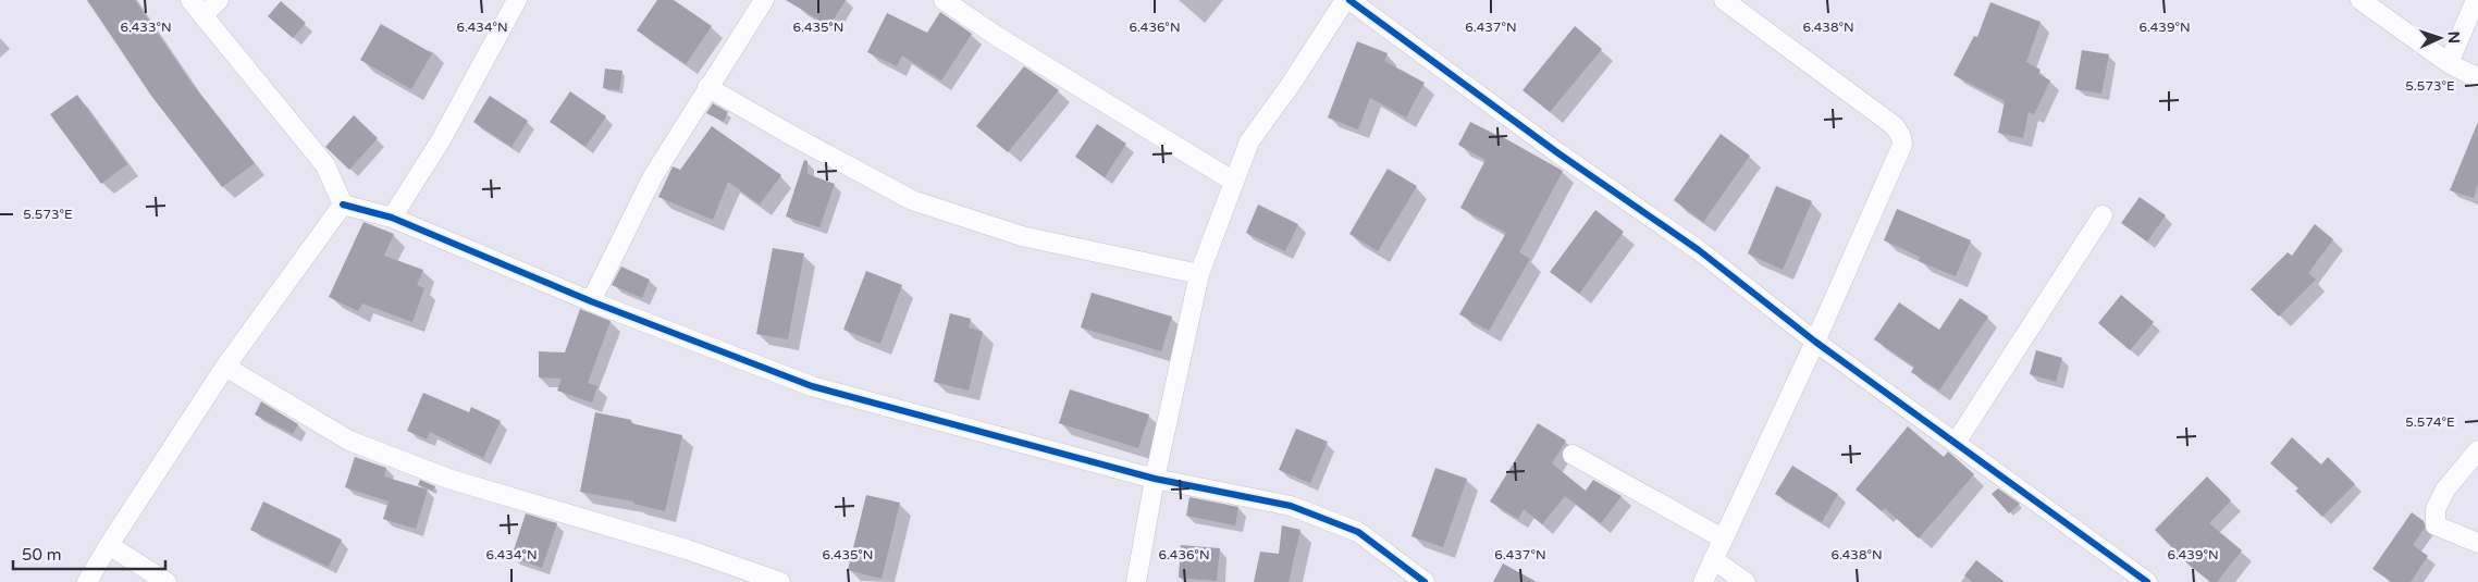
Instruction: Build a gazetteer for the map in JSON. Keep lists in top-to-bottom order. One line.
{"scale_bar":"50 m","north":"right","coordinates":["6.433°N","6.434°N","6.435°N","6.436°N","6.437°N","6.438°N","6.439°N","5.573°E","5.574°E"]}
